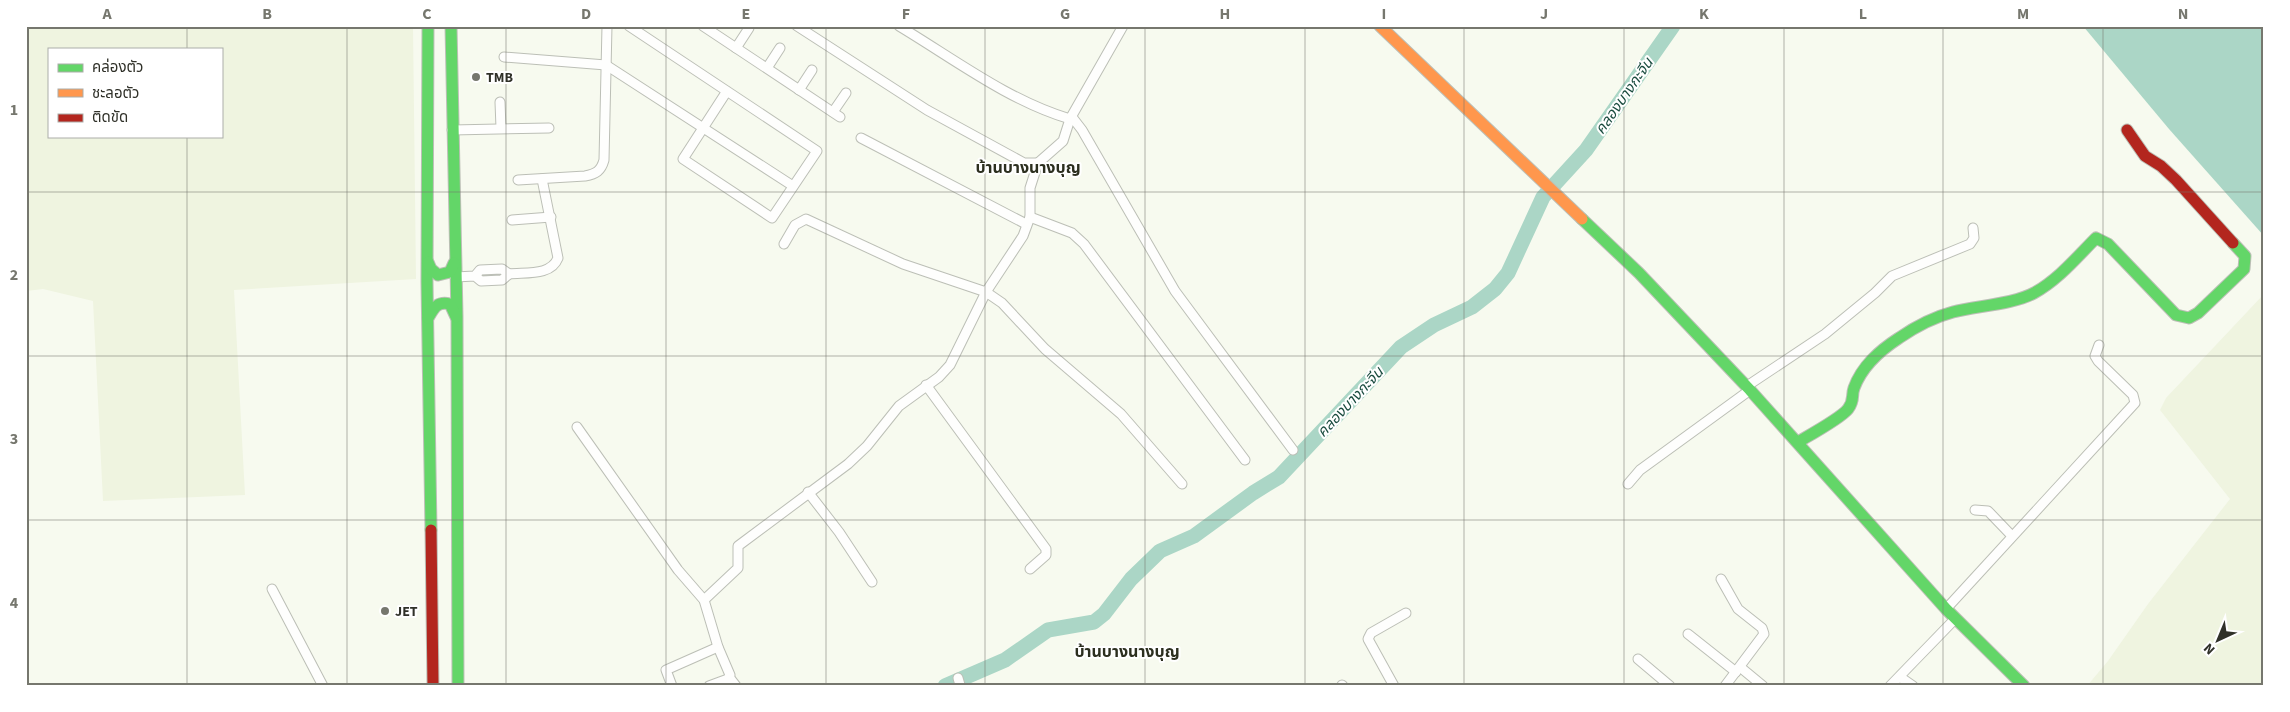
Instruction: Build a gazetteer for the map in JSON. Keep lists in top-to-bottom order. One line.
{"districts":["บ้านบางนางบุญ","บ้านบางนางบุญ"],"water":["คลองบางกะจีน"],"places":["TMB","JET"],"legend":["คล่องตัว","ชะลอตัว","ติดขัด"],"north":"bottom left","grid":{"columns":["A","B","C","D","E","F","G","H","I","J","K","L","M","N"],"rows":["1","2","3","4"]}}
